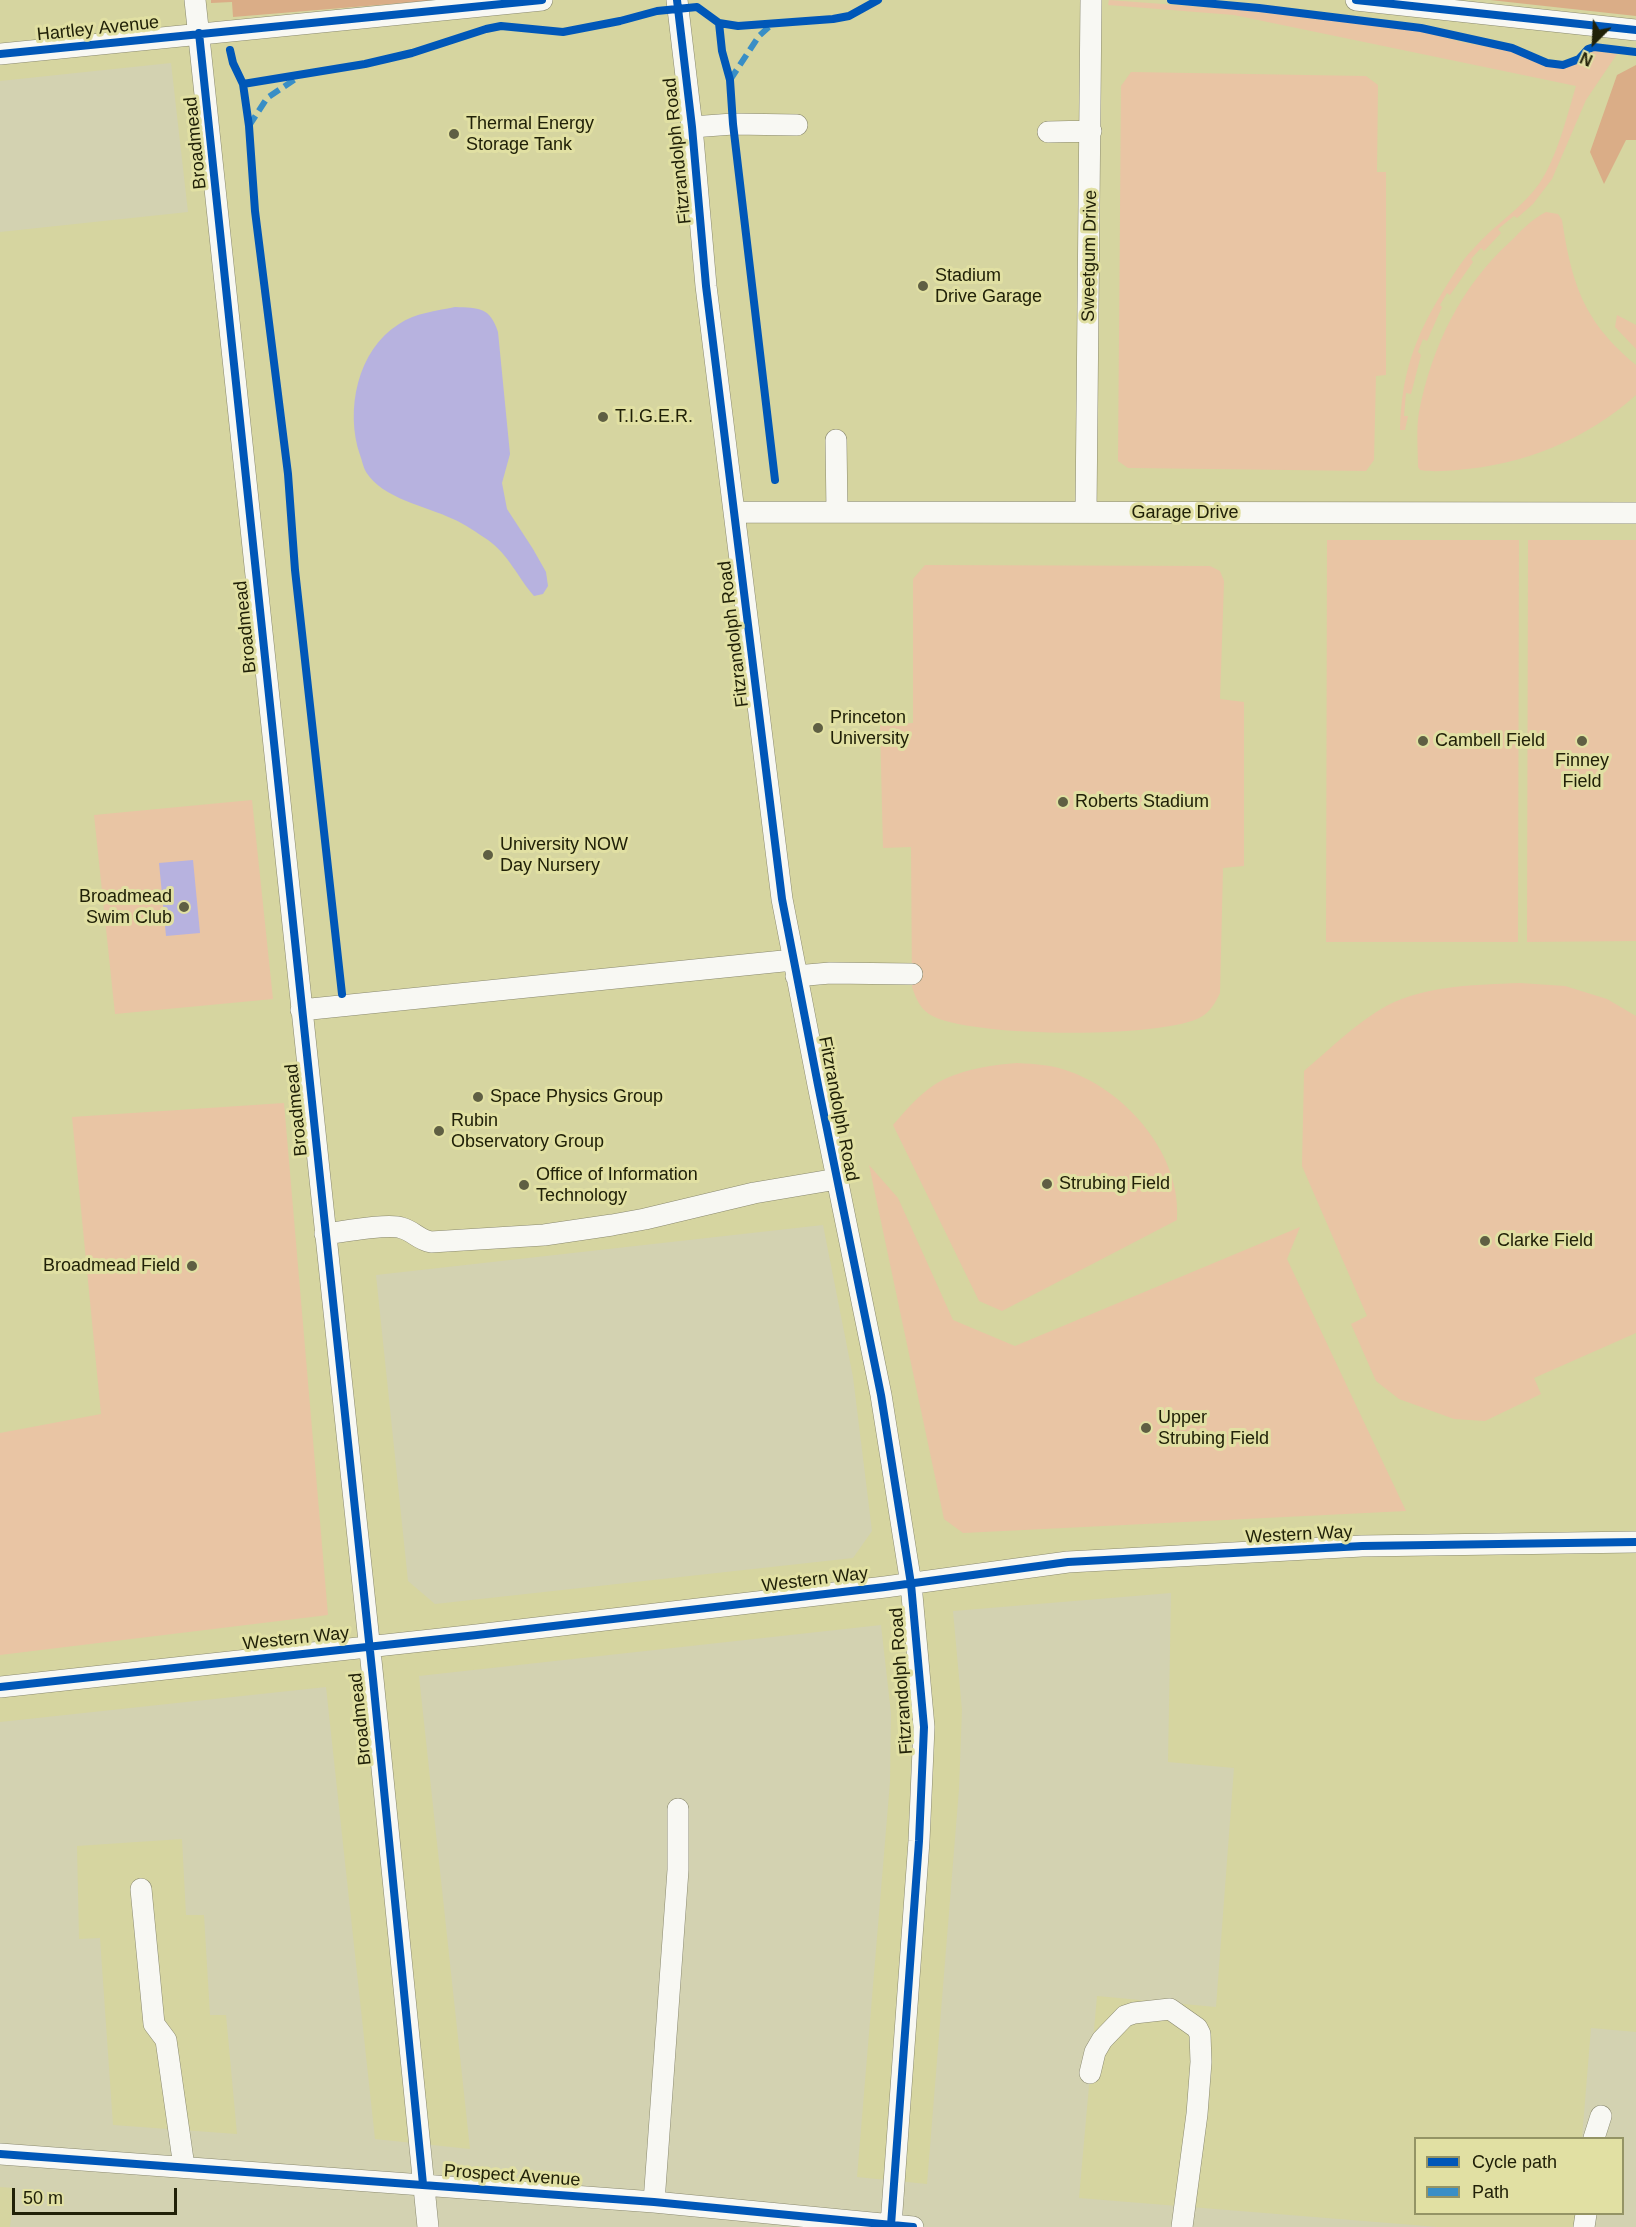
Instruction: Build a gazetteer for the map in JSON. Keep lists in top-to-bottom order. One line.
{"streets":{"street":["Hartley Avenue","Broadmead","Fitzrandolph Road","Sweetgum Drive","Garage Drive","Western Way","Prospect Avenue"]},"crossings":[["Hartley Avenue","Broadmead"],["Broadmead","Western Way"],["Broadmead","Prospect Avenue"],["Fitzrandolph Road","Garage Drive"],["Fitzrandolph Road","Western Way"],["Fitzrandolph Road","Prospect Avenue"],["Sweetgum Drive","Garage Drive"]],"places":["Thermal Energy Storage Tank","Stadium Drive Garage","T.I.G.E.R.","Princeton University","Cambell Field","Finney Field","Roberts Stadium","University NOW Day Nursery","Broadmead Swim Club","Space Physics Group","Rubin Observatory Group","Strubing Field","Office of Information Technology","Clarke Field","Broadmead Field","Upper Strubing Field"],"legend":["Cycle path","Path"],"scale_bar":"50 m","north":"bottom left"}
